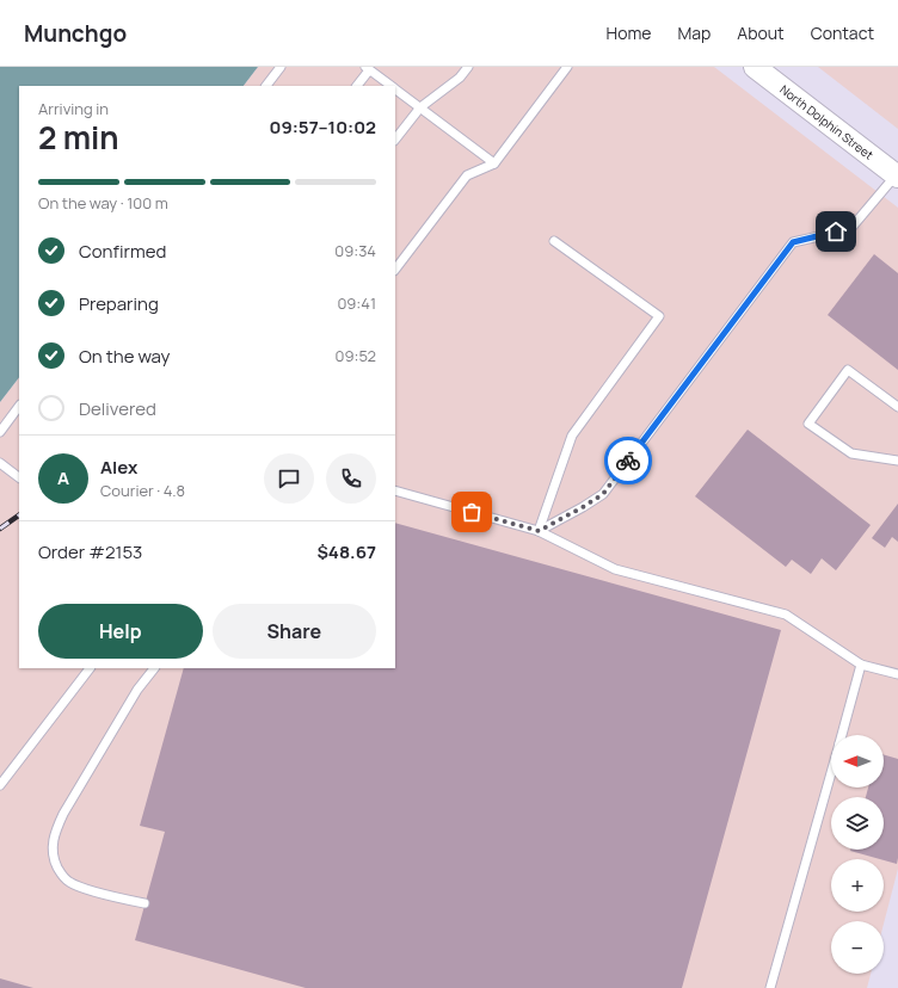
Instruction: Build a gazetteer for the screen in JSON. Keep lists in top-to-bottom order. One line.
{"streets":{"street":["North Dolphin Street"]},"north":"left","page":{"header":"Munchgo","nav":["Home","Map","About","Contact"],"heading":["2 min","Arriving in","09:57–10:02"],"panel":["Alex","Courier · 4.8","Order #2153","$48.67"],"bar":"On the way · 100 m","list":[["Confirmed","09:34"],["Preparing","09:41"],["On the way","09:52"],"Delivered"],"round":"A","buttons":["Help","Share"],"map_buttons":["+","−"]}}
